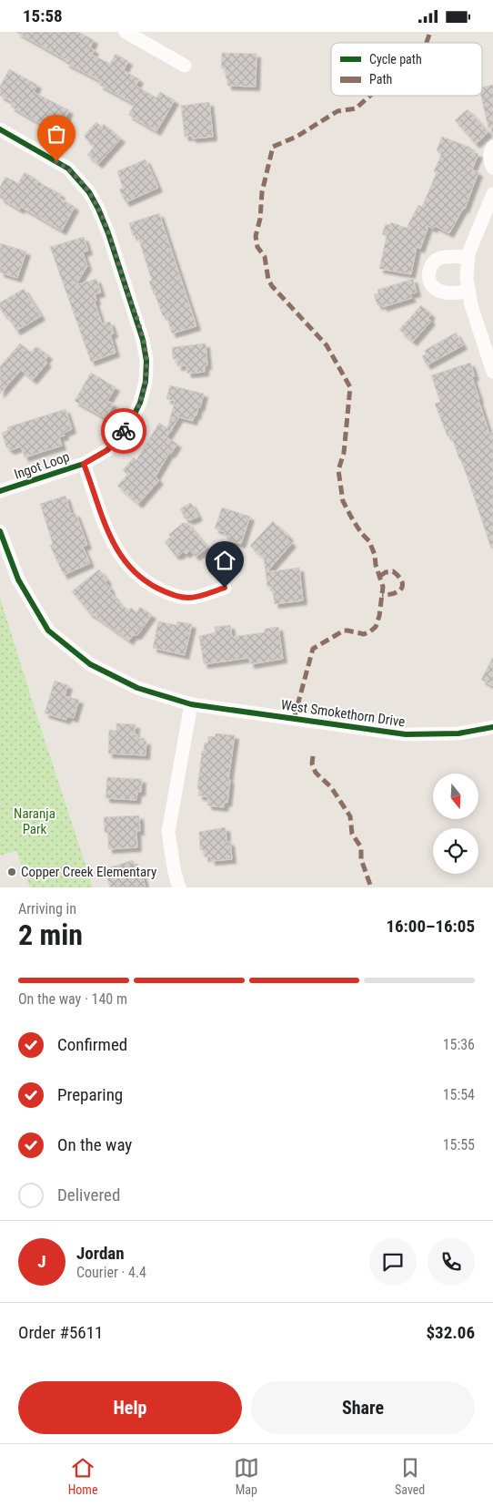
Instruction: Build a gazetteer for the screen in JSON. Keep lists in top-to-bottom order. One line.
{"streets":{"street":["Ingot Loop","West Smokethorn Drive"]},"parks":["Naranja Park"],"places":["Copper Creek Elementary"],"legend":["Cycle path","Path"],"north":"bottom","page":{"status":"15:58","heading":["2 min","Arriving in","16:00–16:05"],"panel":["Jordan","Courier · 4.4","Order #5611","$32.06"],"bar":"On the way · 140 m","list":[["Confirmed","15:36"],["Preparing","15:54"],["On the way","15:55"],"Delivered"],"round":"J","buttons":["Help","Share"],"tabs":["Home","Map","Saved"]}}
